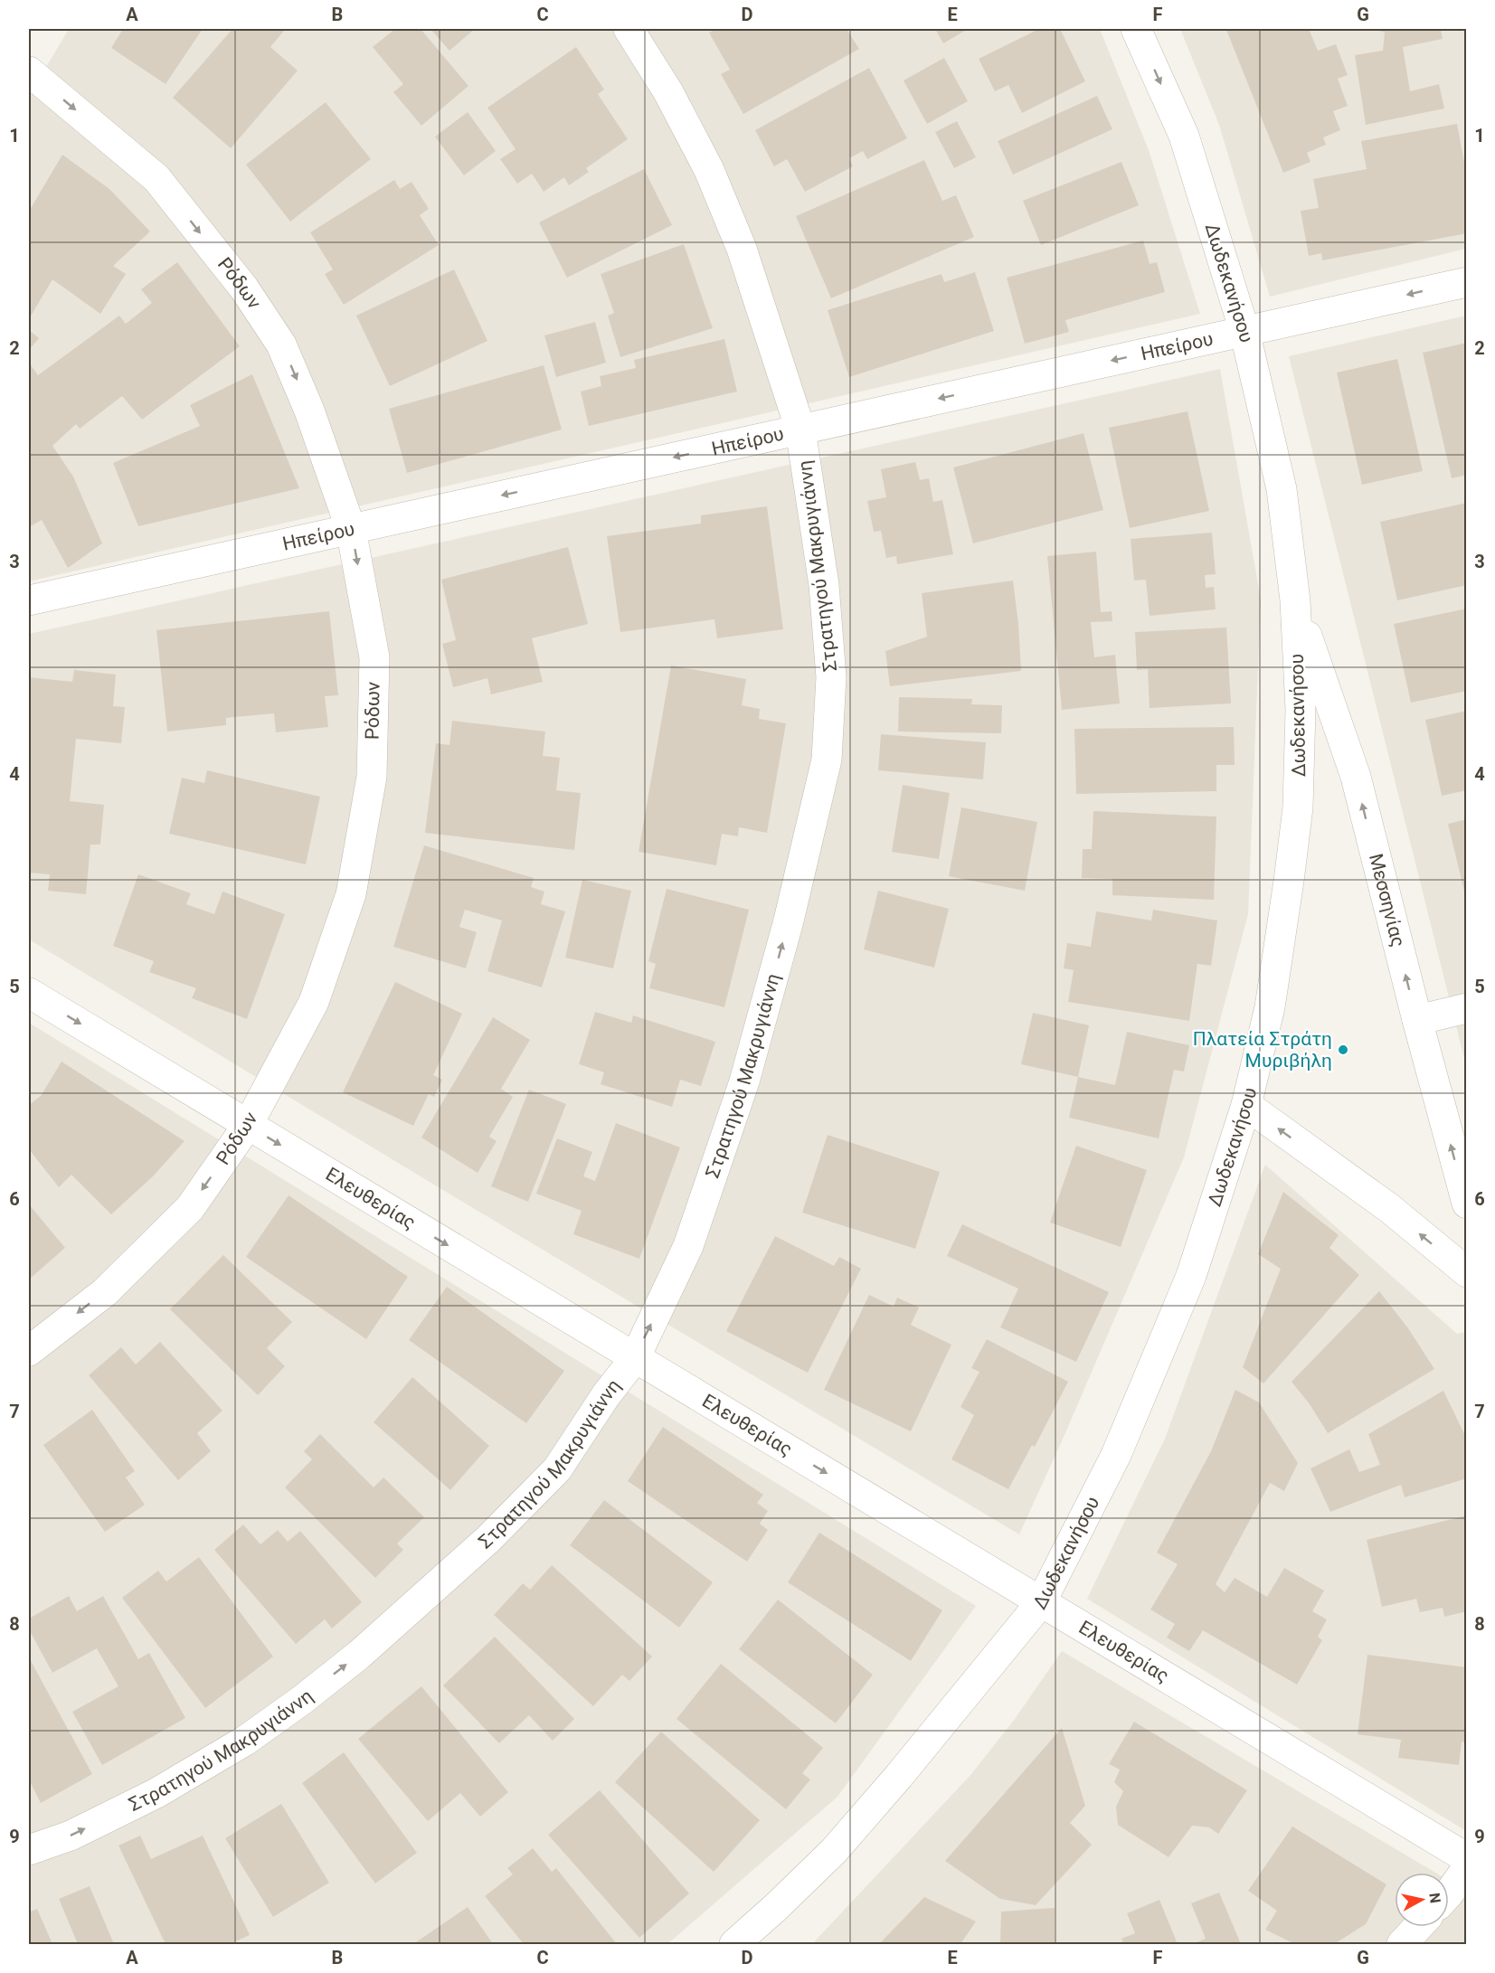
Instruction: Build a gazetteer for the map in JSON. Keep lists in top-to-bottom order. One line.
{"streets":{"street":["Δωδεκανήσου","Ρόδων","Ηπείρου","Στρατηγού Μακρυγιάννη","Μεσσηνίας","Ελευθερίας"]},"crossings":[["Δωδεκανήσου","Ηπείρου"],["Δωδεκανήσου","Μεσσηνίας"],["Δωδεκανήσου","Ελευθερίας"],["Ρόδων","Ηπείρου"],["Ρόδων","Ελευθερίας"],["Ηπείρου","Στρατηγού Μακρυγιάννη"],["Στρατηγού Μακρυγιάννη","Ελευθερίας"]],"one_way":["Ρόδων","Ηπείρου","Στρατηγού Μακρυγιάννη","Μεσσηνίας","Ελευθερίας"],"places":["Πλατεία Στράτη Μυριβήλη"],"north":"right","grid":{"columns":["A","B","C","D","E","F","G"],"rows":["1","2","3","4","5","6","7","8","9"]}}
